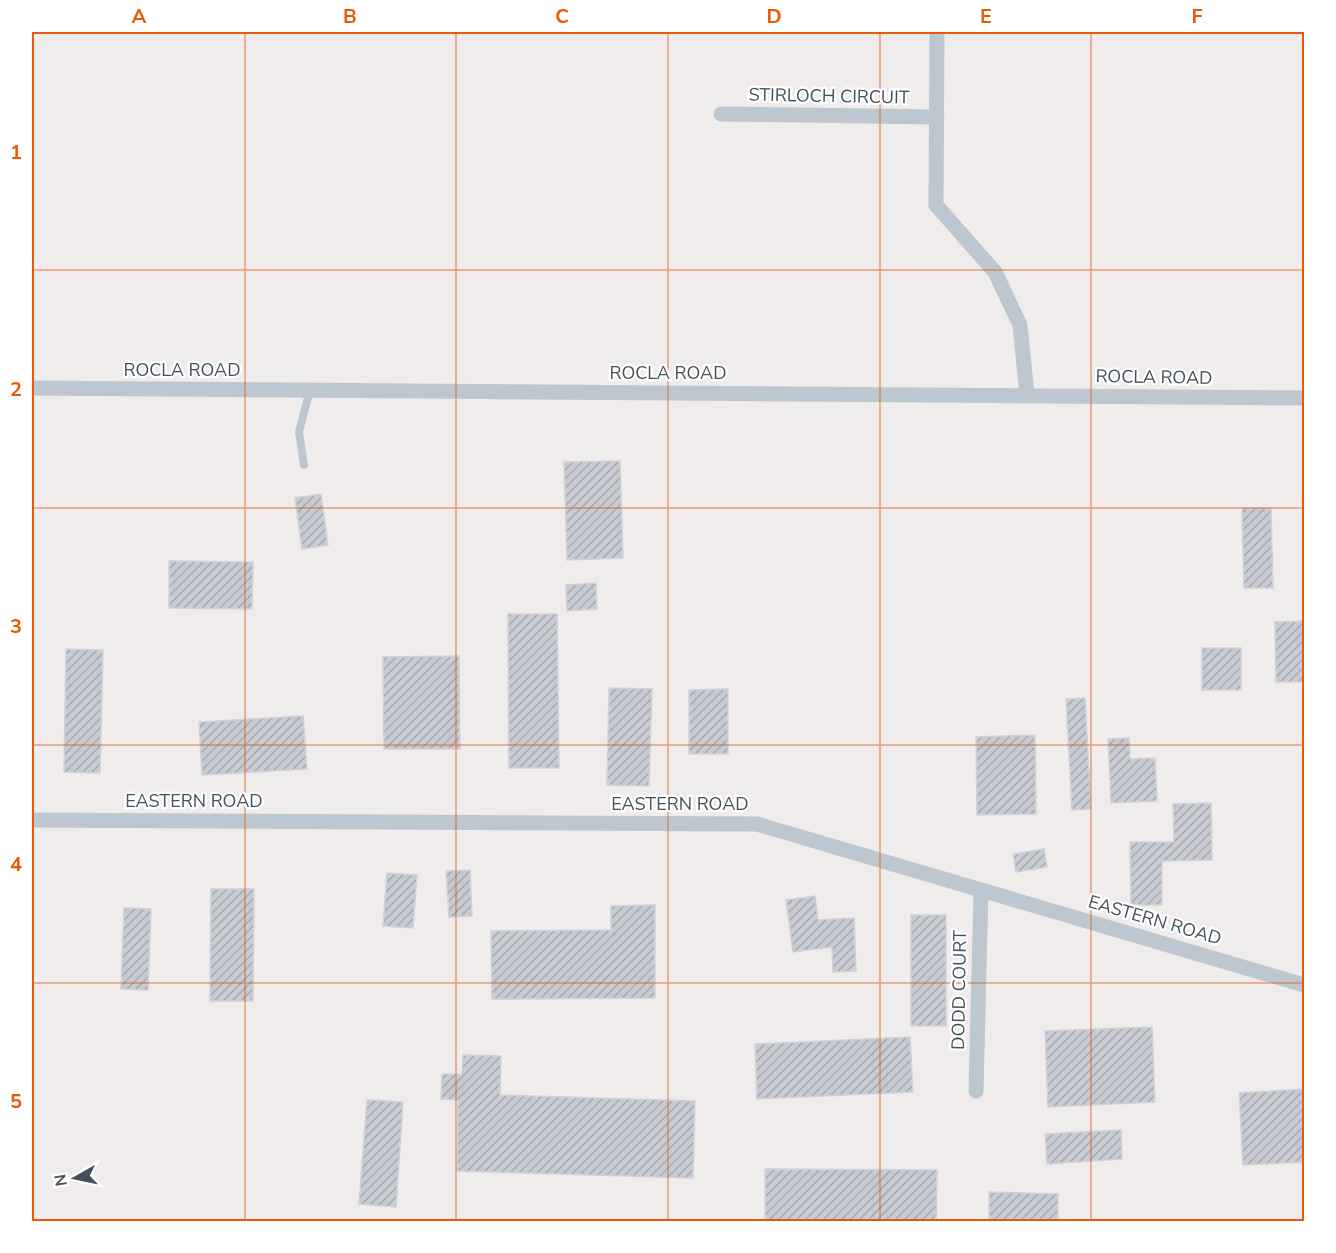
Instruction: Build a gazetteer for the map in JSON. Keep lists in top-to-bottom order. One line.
{"streets":{"street":["STIRLOCH CIRCUIT","ROCLA ROAD","EASTERN ROAD","DODD COURT"]},"crossings":[["EASTERN ROAD","DODD COURT"]],"north":"left","grid":{"columns":["A","B","C","D","E","F"],"rows":["1","2","3","4","5"]}}
